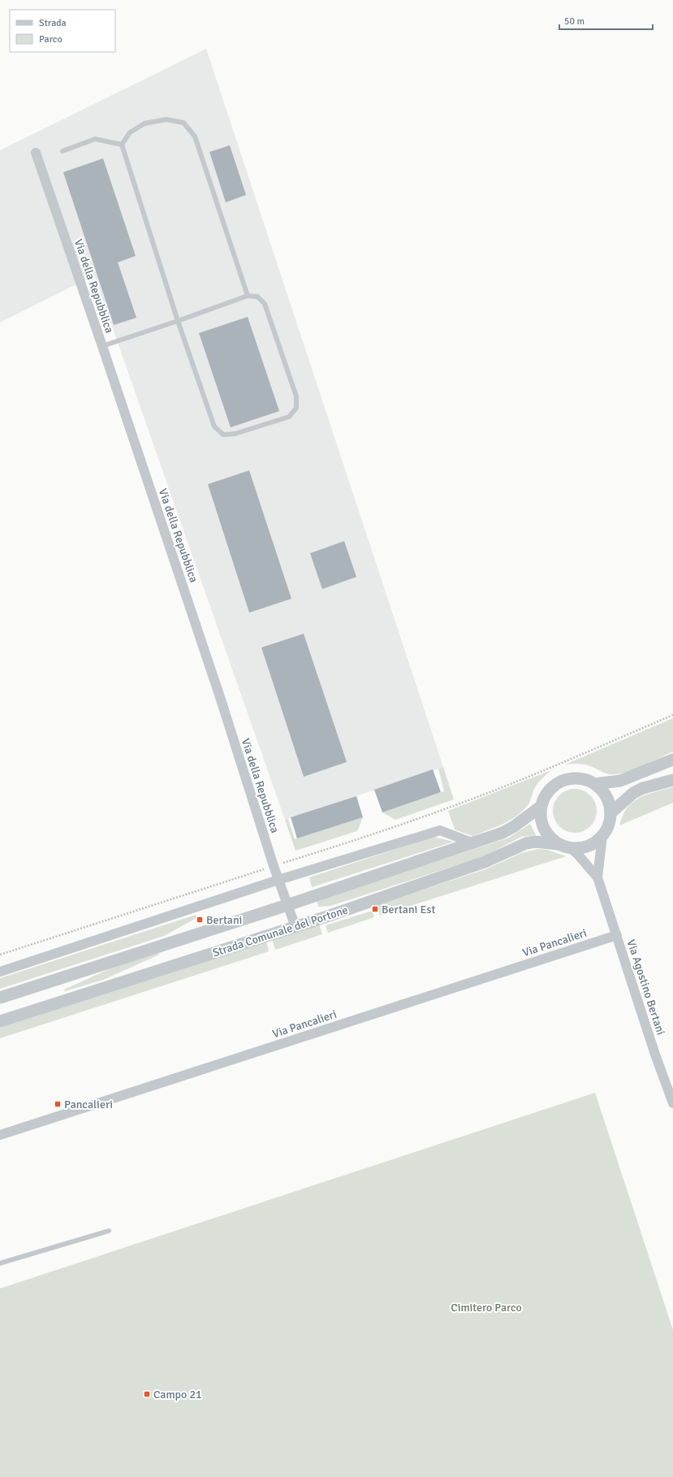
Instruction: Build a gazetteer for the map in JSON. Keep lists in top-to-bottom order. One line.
{"streets":{"street":["Via della Repubblica","Strada Comunale del Portone","Via Pancalieri","Via Agostino Bertani"]},"crossings":[["Via della Repubblica","Strada Comunale del Portone"],["Strada Comunale del Portone","Via Agostino Bertani"],["Via Pancalieri","Via Agostino Bertani"]],"parks":["Cimitero Parco"],"places":{"transit":["Bertani Est","Bertani","Pancalieri","Campo 21"]},"legend":["Strada","Parco"],"scale_bar":"50 m"}
